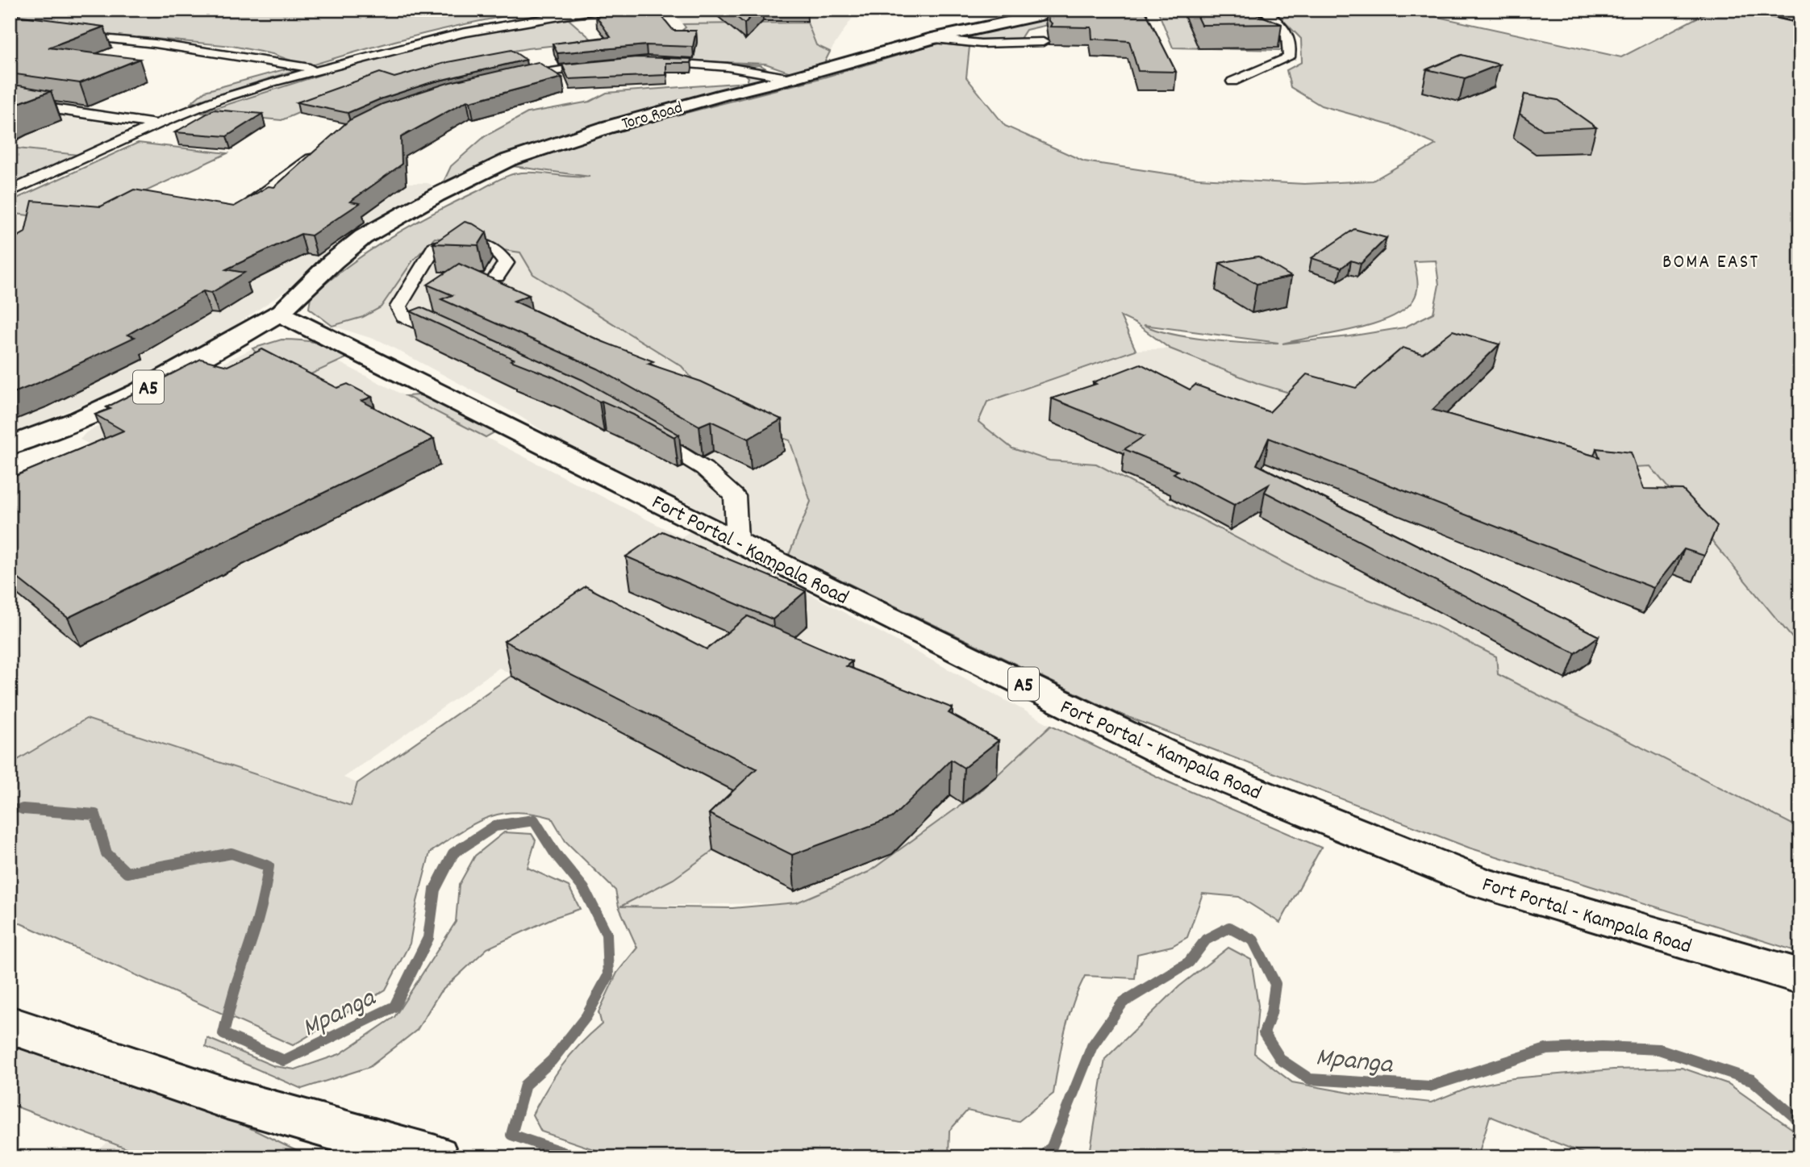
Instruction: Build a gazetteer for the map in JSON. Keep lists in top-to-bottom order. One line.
{"streets":{"main road":["Toro Road","A5","Fort Portal - Kampala Road"]},"crossings":[["Toro Road","A5"],["Toro Road","Fort Portal - Kampala Road"],["A5","Fort Portal - Kampala Road"]],"districts":["BOMA EAST"],"water":["Mpanga"]}
